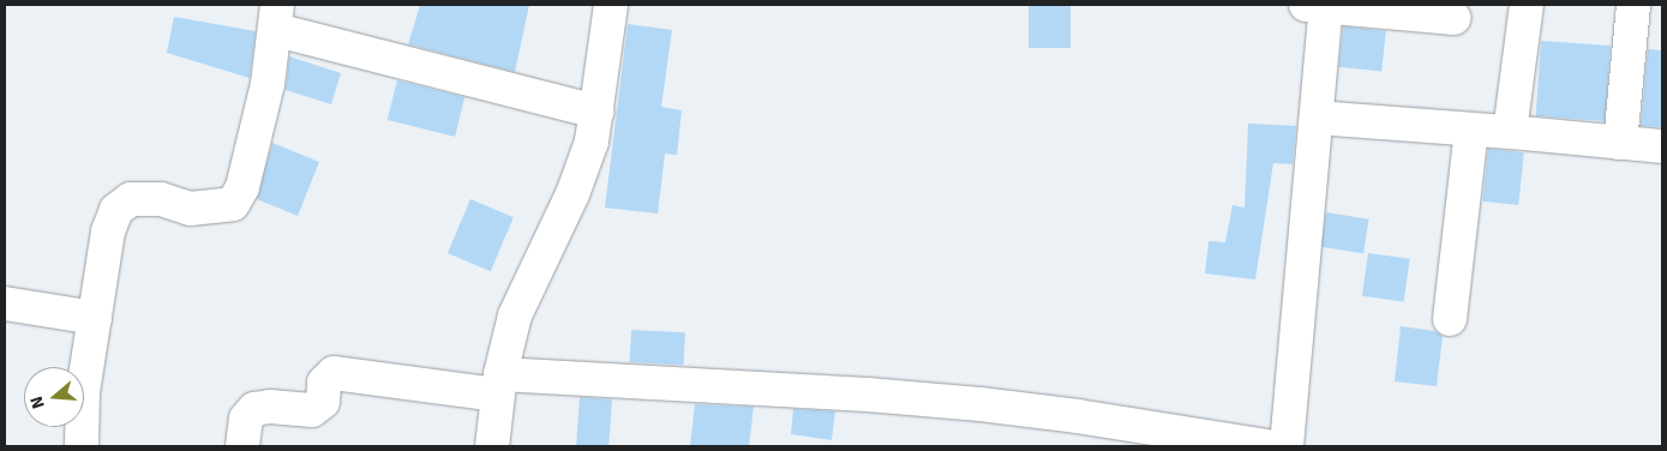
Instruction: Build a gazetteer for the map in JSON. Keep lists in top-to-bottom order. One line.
{"north":"left"}
